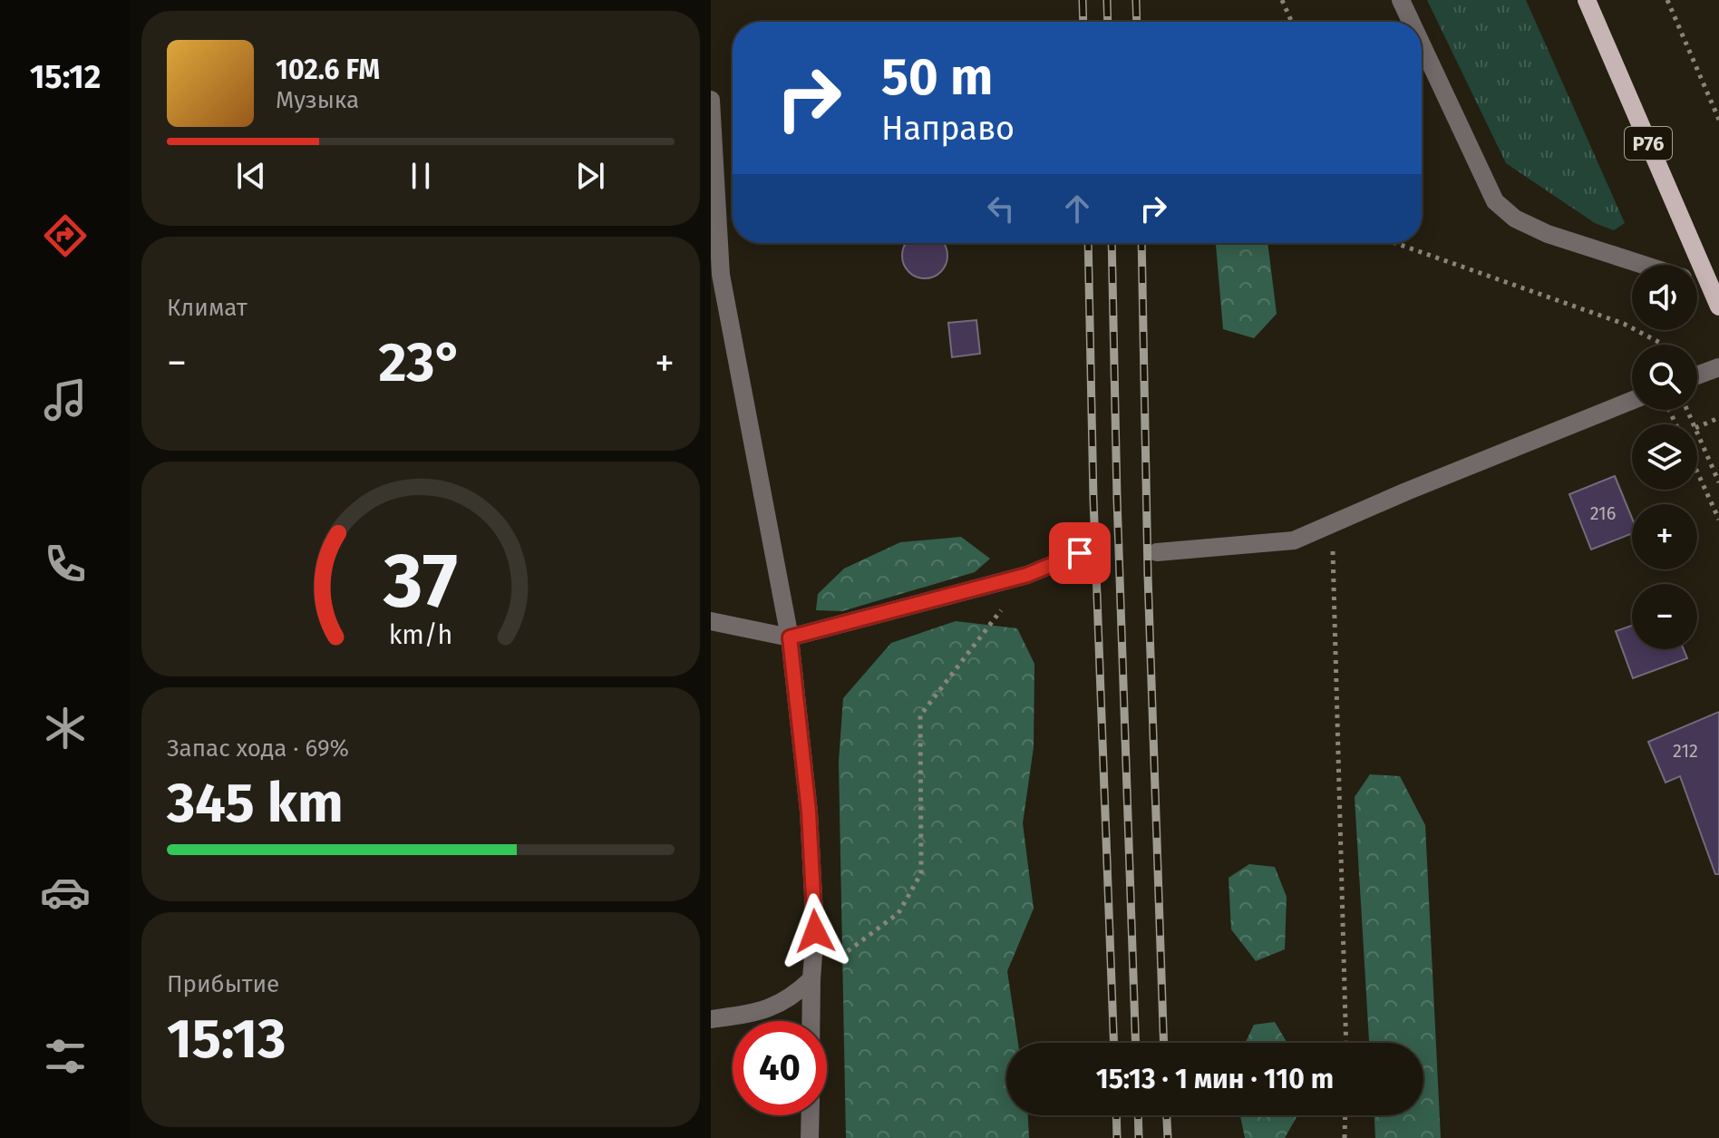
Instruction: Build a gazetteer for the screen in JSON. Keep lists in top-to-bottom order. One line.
{"streets":{"main road":["Р76"]},"house_numbers":["216","212"],"page":{"tabs":"15:12","turn":["50 m","Направо"],"song":["102.6 FM","Музыка"],"tile":["Климат",["Запас хода · 69%","345 km"],["Прибытие","15:13"]],"map_buttons":["+","−"],"heat":["−","23°","+"],"limit":"40","trip":"15:13 · 1 мин · 110 m","gauge":["37","km/h"]}}
